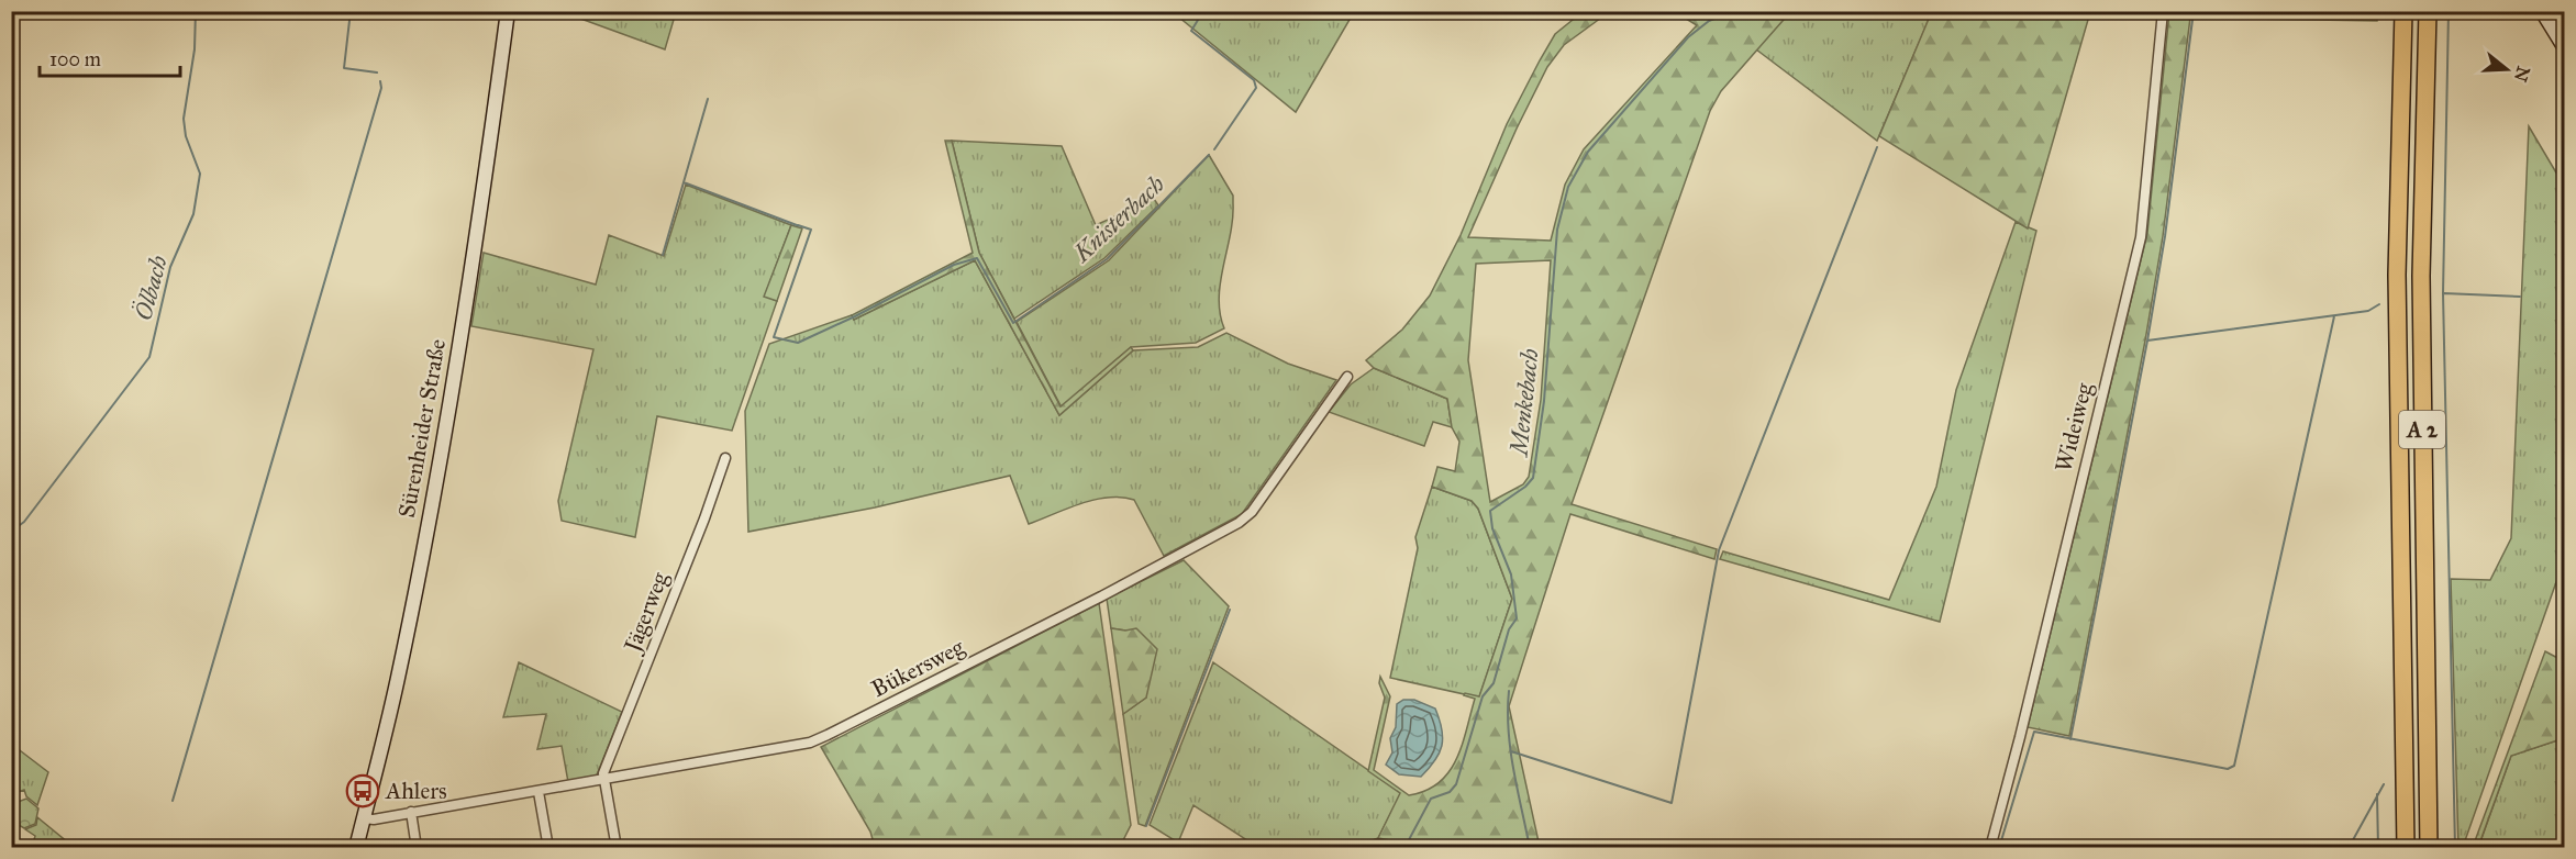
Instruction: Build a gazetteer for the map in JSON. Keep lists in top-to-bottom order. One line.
{"streets":{"highway":["A 2"],"main road":["Sürenheider Straße"],"street":["Wideiweg","Jägerweg","Bükersweg"]},"crossings":[["Sürenheider Straße","Bükersweg"],["Jägerweg","Bükersweg"]],"water":["Knisterbach","Ölbach","Menkebach"],"places":{"bus stop":["Ahlers"]},"scale_bar":"100 m","north":"right"}
